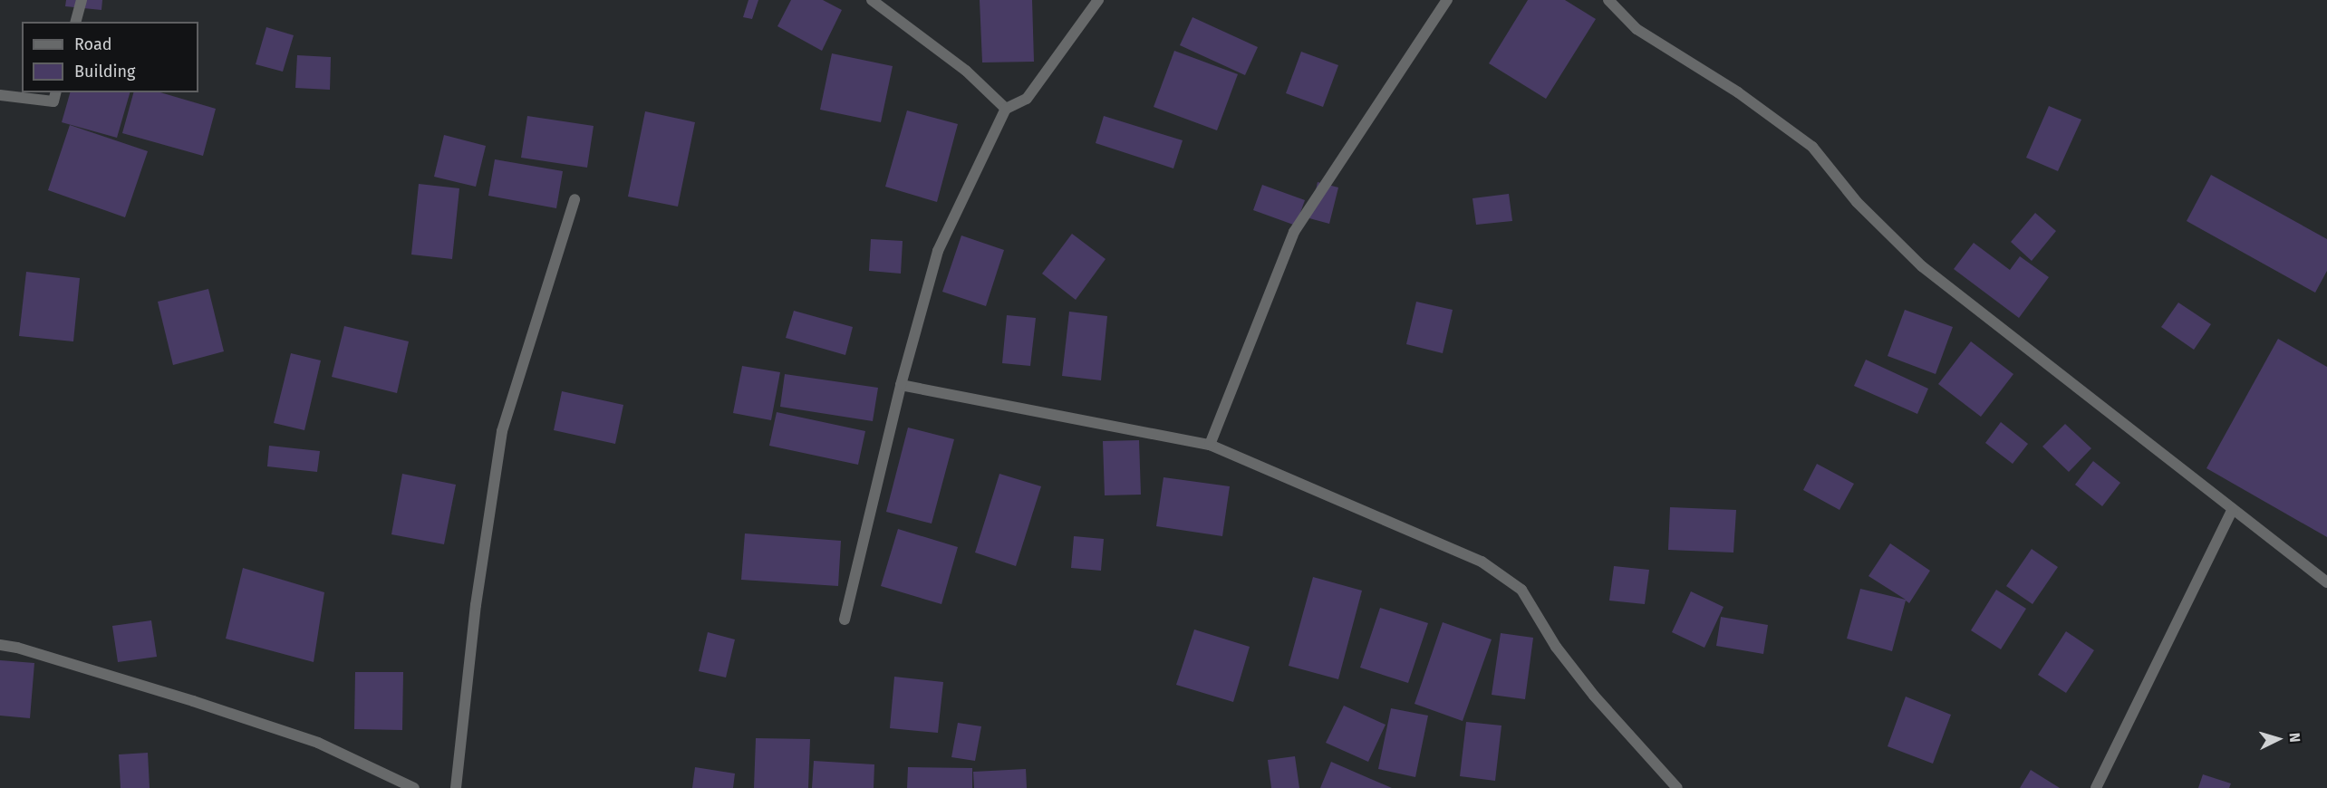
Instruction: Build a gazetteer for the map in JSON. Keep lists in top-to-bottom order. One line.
{"legend":["Road","Building"],"north":"right"}
